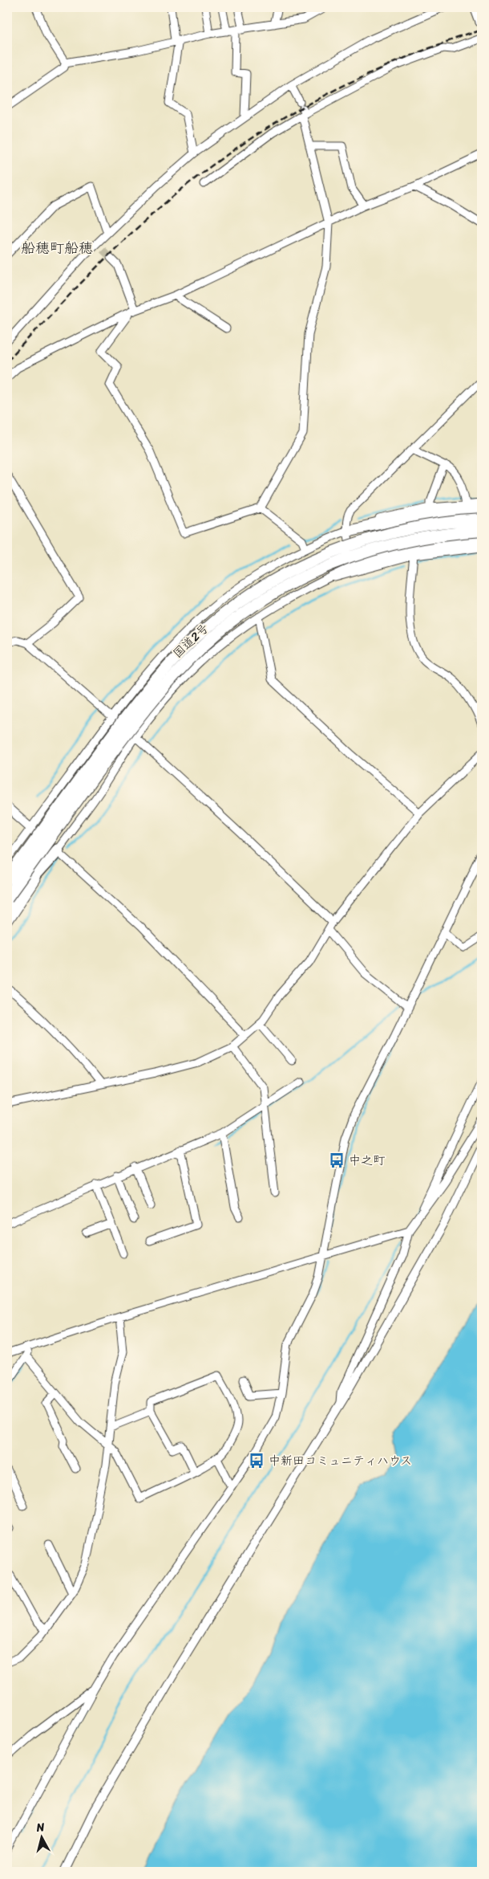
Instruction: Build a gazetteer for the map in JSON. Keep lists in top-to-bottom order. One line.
{"streets":{"highway":["国道2号"]},"districts":["船穂町船穂"],"places":{"bus stop":["中之町","中新田コミュニティハウス"]},"north":"top"}
